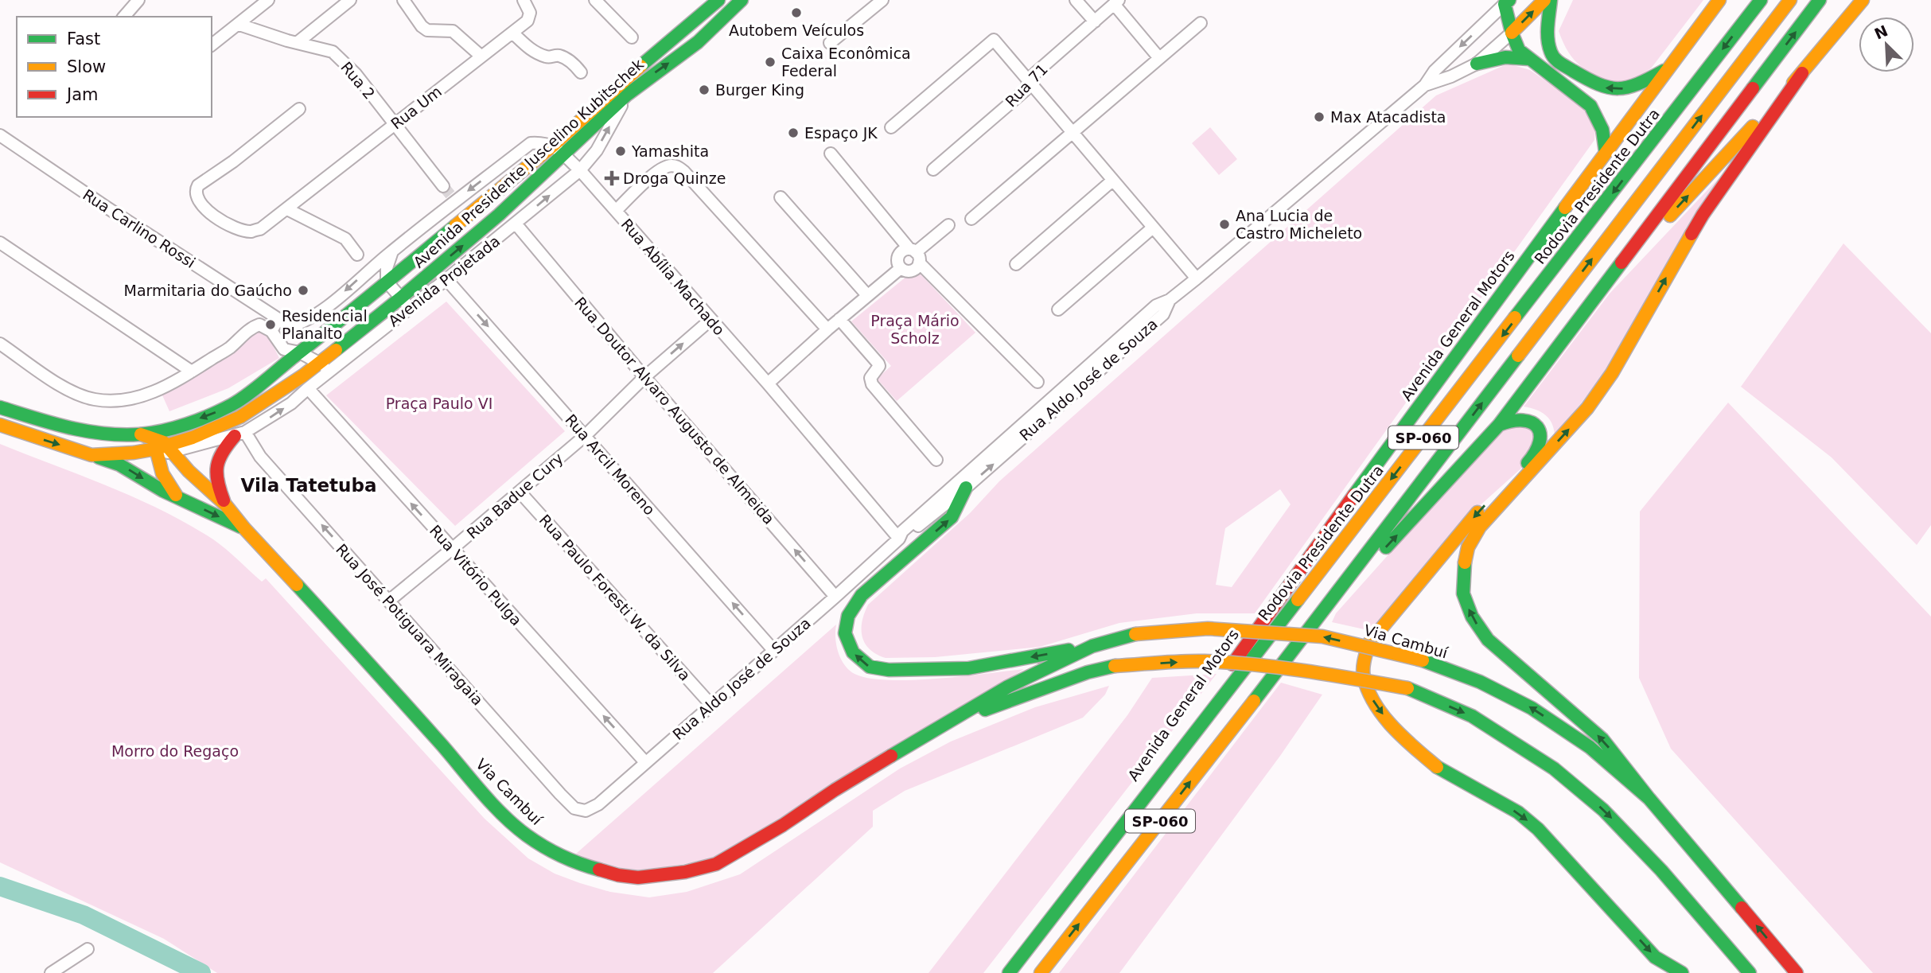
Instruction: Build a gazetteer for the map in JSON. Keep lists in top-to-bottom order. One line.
{"streets":{"main road":["Avenida Presidente Juscelino Kubitschek","Rodovia Presidente Dutra","Avenida General Motors","SP-060","Via Cambuí"],"street":["Rua 2","Rua 71","Rua Um","Rua Carlino Rossi","Rua Abília Machado","Avenida Projetada","Rua Aldo José de Souza","Rua Doutor Alvaro Augusto de Almeida","Rua Arcil Moreno","Rua Badue Cury","Rua Vitório Pulga","Rua Paulo Foresti W. da Silva","Rua José Potiguara Miragaia"]},"crossings":[["Rua 2","Rua Um"],["Avenida Presidente Juscelino Kubitschek","Rua Abília Machado"],["Avenida Presidente Juscelino Kubitschek","Avenida Projetada"],["Avenida Presidente Juscelino Kubitschek","Via Cambuí"],["Rodovia Presidente Dutra","Avenida General Motors"],["Rua Abília Machado","Avenida Projetada"],["Rua Abília Machado","Rua Aldo José de Souza"],["Rua Abília Machado","Rua Badue Cury"],["Avenida Projetada","Rua Doutor Alvaro Augusto de Almeida"],["Avenida Projetada","Rua Arcil Moreno"],["Avenida Projetada","Rua Vitório Pulga"],["Avenida Projetada","Rua José Potiguara Miragaia"],["Avenida Projetada","Via Cambuí"],["Rua Aldo José de Souza","Rua Doutor Alvaro Augusto de Almeida"],["Rua Aldo José de Souza","Rua Arcil Moreno"],["Rua Aldo José de Souza","Rua Vitório Pulga"],["Rua Aldo José de Souza","Rua Paulo Foresti W. da Silva"],["Rua Aldo José de Souza","Rua José Potiguara Miragaia"],["Rua Doutor Alvaro Augusto de Almeida","Rua Badue Cury"],["Rua Arcil Moreno","Rua Badue Cury"],["Rua Badue Cury","Rua Vitório Pulga"],["Rua Badue Cury","Rua Paulo Foresti W. da Silva"],["Rua Badue Cury","Rua José Potiguara Miragaia"]],"one_way":["Rua Doutor Alvaro Augusto de Almeida","Rua Vitório Pulga","Rua José Potiguara Miragaia"],"districts":["Vila Tatetuba"],"parks":["Praça Mário Scholz","Praça Paulo VI","Morro do Regaço"],"places":{"other":["Autobem Veículos","Caixa Econômica Federal","Burger King","Max Atacadista","Espaço JK","Yamashita","Ana Lucia de Castro Micheleto","Marmitaria do Gaúcho","Residencial Planalto"],"health":["Droga Quinze"]},"legend":["Fast","Slow","Jam"],"north":"top left"}
